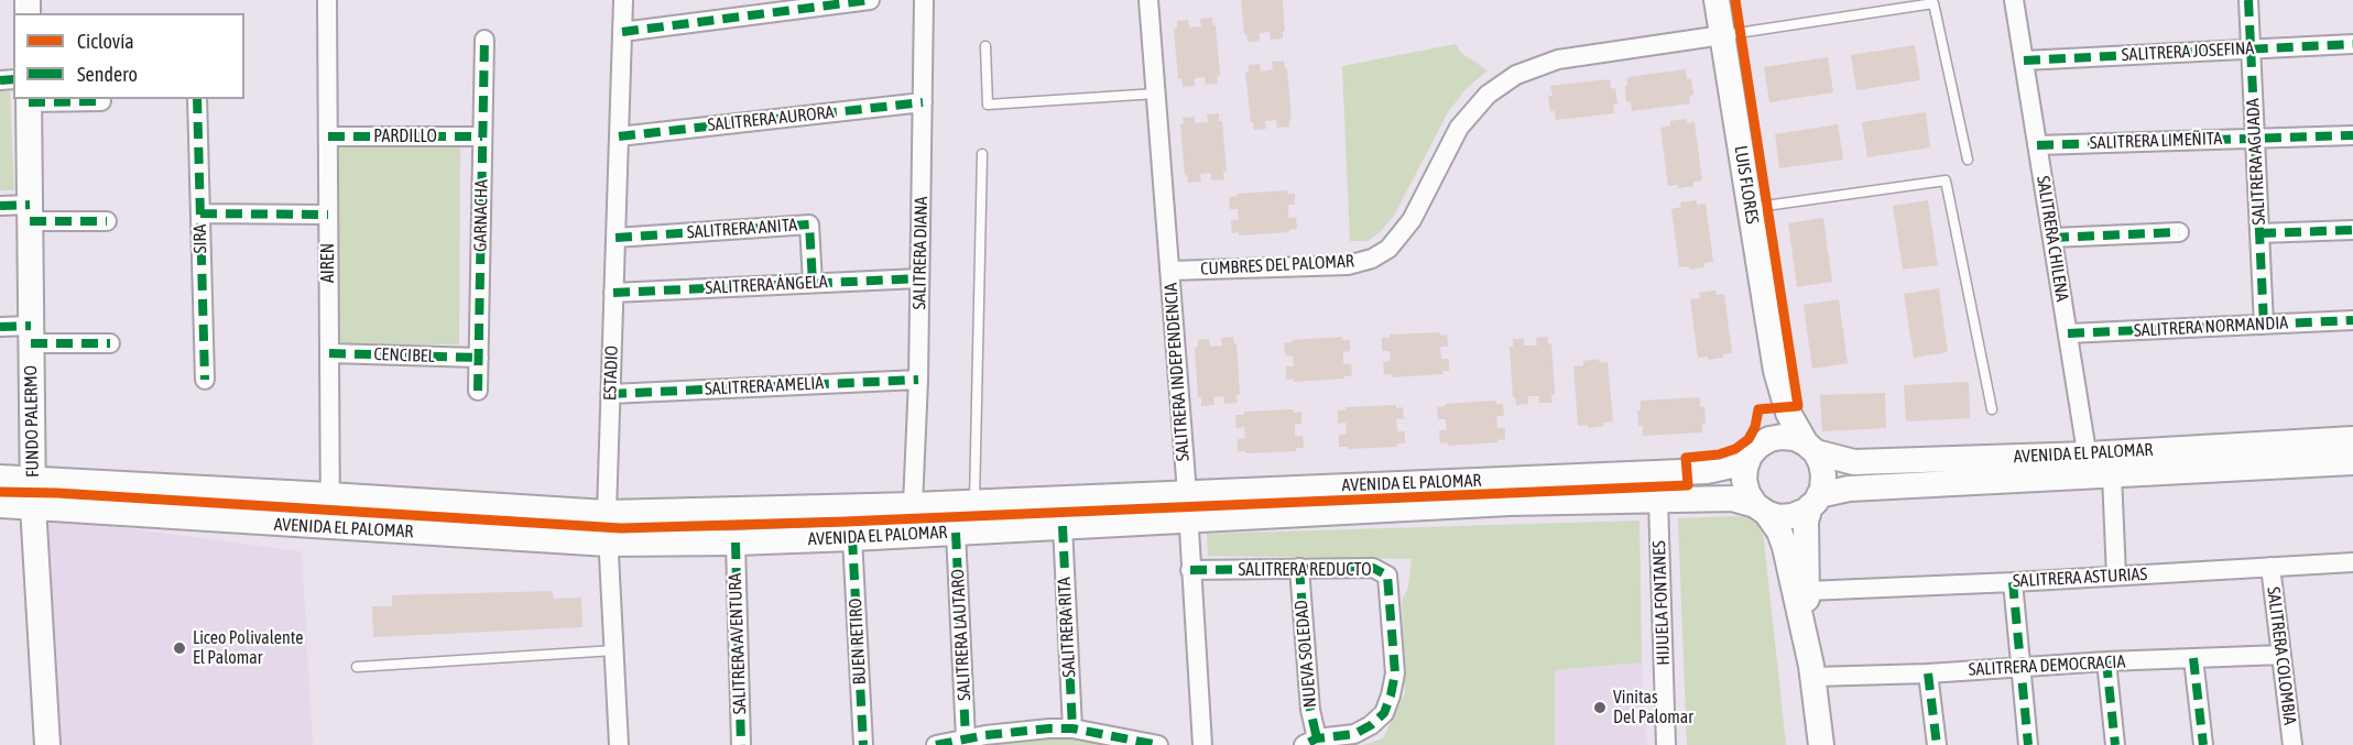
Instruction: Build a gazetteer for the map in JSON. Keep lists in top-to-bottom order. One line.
{"streets":{"street":["SALITRERA JOSEFINA","SALITRERA AURORA","PARDILLO","SALITRERA LIMEÑITA","SALITRERA AGUADA","LUIS FLORES","GARNACHA","SALITRERA ANITA","SIRA","SALITRERA CHILENA","SALITRERA DIANA","AIREN","CUMBRES DEL PALOMAR","SALITRERA ÁNGELA","SALITRERA NORMANDIA","CENCIBEL","SALITRERA INDEPENDENCIA","ESTADIO","SALITRERA AMELIA","FUNDO PALERMO","AVENIDA EL PALOMAR","SALITRERA REDUCTO","SALITRERA ASTURIAS","HIJUELA FONTANES","SALITRERA RITA","SALITRERA LAUTARO","BUEN RETIRO","SALITRERA AVENTURA","NUEVA SOLEDAD","SALITRERA COLOMBIA","SALITRERA DEMOCRACIA"]},"crossings":[["SALITRERA JOSEFINA","SALITRERA AGUADA"],["SALITRERA JOSEFINA","SALITRERA CHILENA"],["SALITRERA AURORA","SALITRERA DIANA"],["SALITRERA AURORA","ESTADIO"],["PARDILLO","GARNACHA"],["PARDILLO","AIREN"],["SALITRERA LIMEÑITA","SALITRERA AGUADA"],["SALITRERA LIMEÑITA","SALITRERA CHILENA"],["SALITRERA AGUADA","SALITRERA NORMANDIA"],["LUIS FLORES","CUMBRES DEL PALOMAR"],["LUIS FLORES","AVENIDA EL PALOMAR"],["GARNACHA","CENCIBEL"],["SALITRERA ANITA","SALITRERA ÁNGELA"],["SALITRERA ANITA","ESTADIO"],["SALITRERA CHILENA","SALITRERA NORMANDIA"],["SALITRERA CHILENA","AVENIDA EL PALOMAR"],["SALITRERA CHILENA","SALITRERA ASTURIAS"],["SALITRERA DIANA","SALITRERA ÁNGELA"],["SALITRERA DIANA","SALITRERA AMELIA"],["SALITRERA DIANA","AVENIDA EL PALOMAR"],["AIREN","CENCIBEL"],["AIREN","AVENIDA EL PALOMAR"],["CUMBRES DEL PALOMAR","SALITRERA INDEPENDENCIA"],["SALITRERA ÁNGELA","ESTADIO"],["SALITRERA INDEPENDENCIA","AVENIDA EL PALOMAR"],["SALITRERA INDEPENDENCIA","SALITRERA REDUCTO"],["ESTADIO","SALITRERA AMELIA"],["ESTADIO","AVENIDA EL PALOMAR"],["FUNDO PALERMO","AVENIDA EL PALOMAR"],["AVENIDA EL PALOMAR","HIJUELA FONTANES"],["AVENIDA EL PALOMAR","SALITRERA RITA"],["AVENIDA EL PALOMAR","SALITRERA LAUTARO"],["AVENIDA EL PALOMAR","BUEN RETIRO"],["AVENIDA EL PALOMAR","SALITRERA AVENTURA"],["SALITRERA REDUCTO","NUEVA SOLEDAD"],["SALITRERA ASTURIAS","SALITRERA COLOMBIA"],["SALITRERA COLOMBIA","SALITRERA DEMOCRACIA"]],"places":["Liceo Polivalente El Palomar","Vinitas Del Palomar"],"legend":["Ciclovía","Sendero"]}
